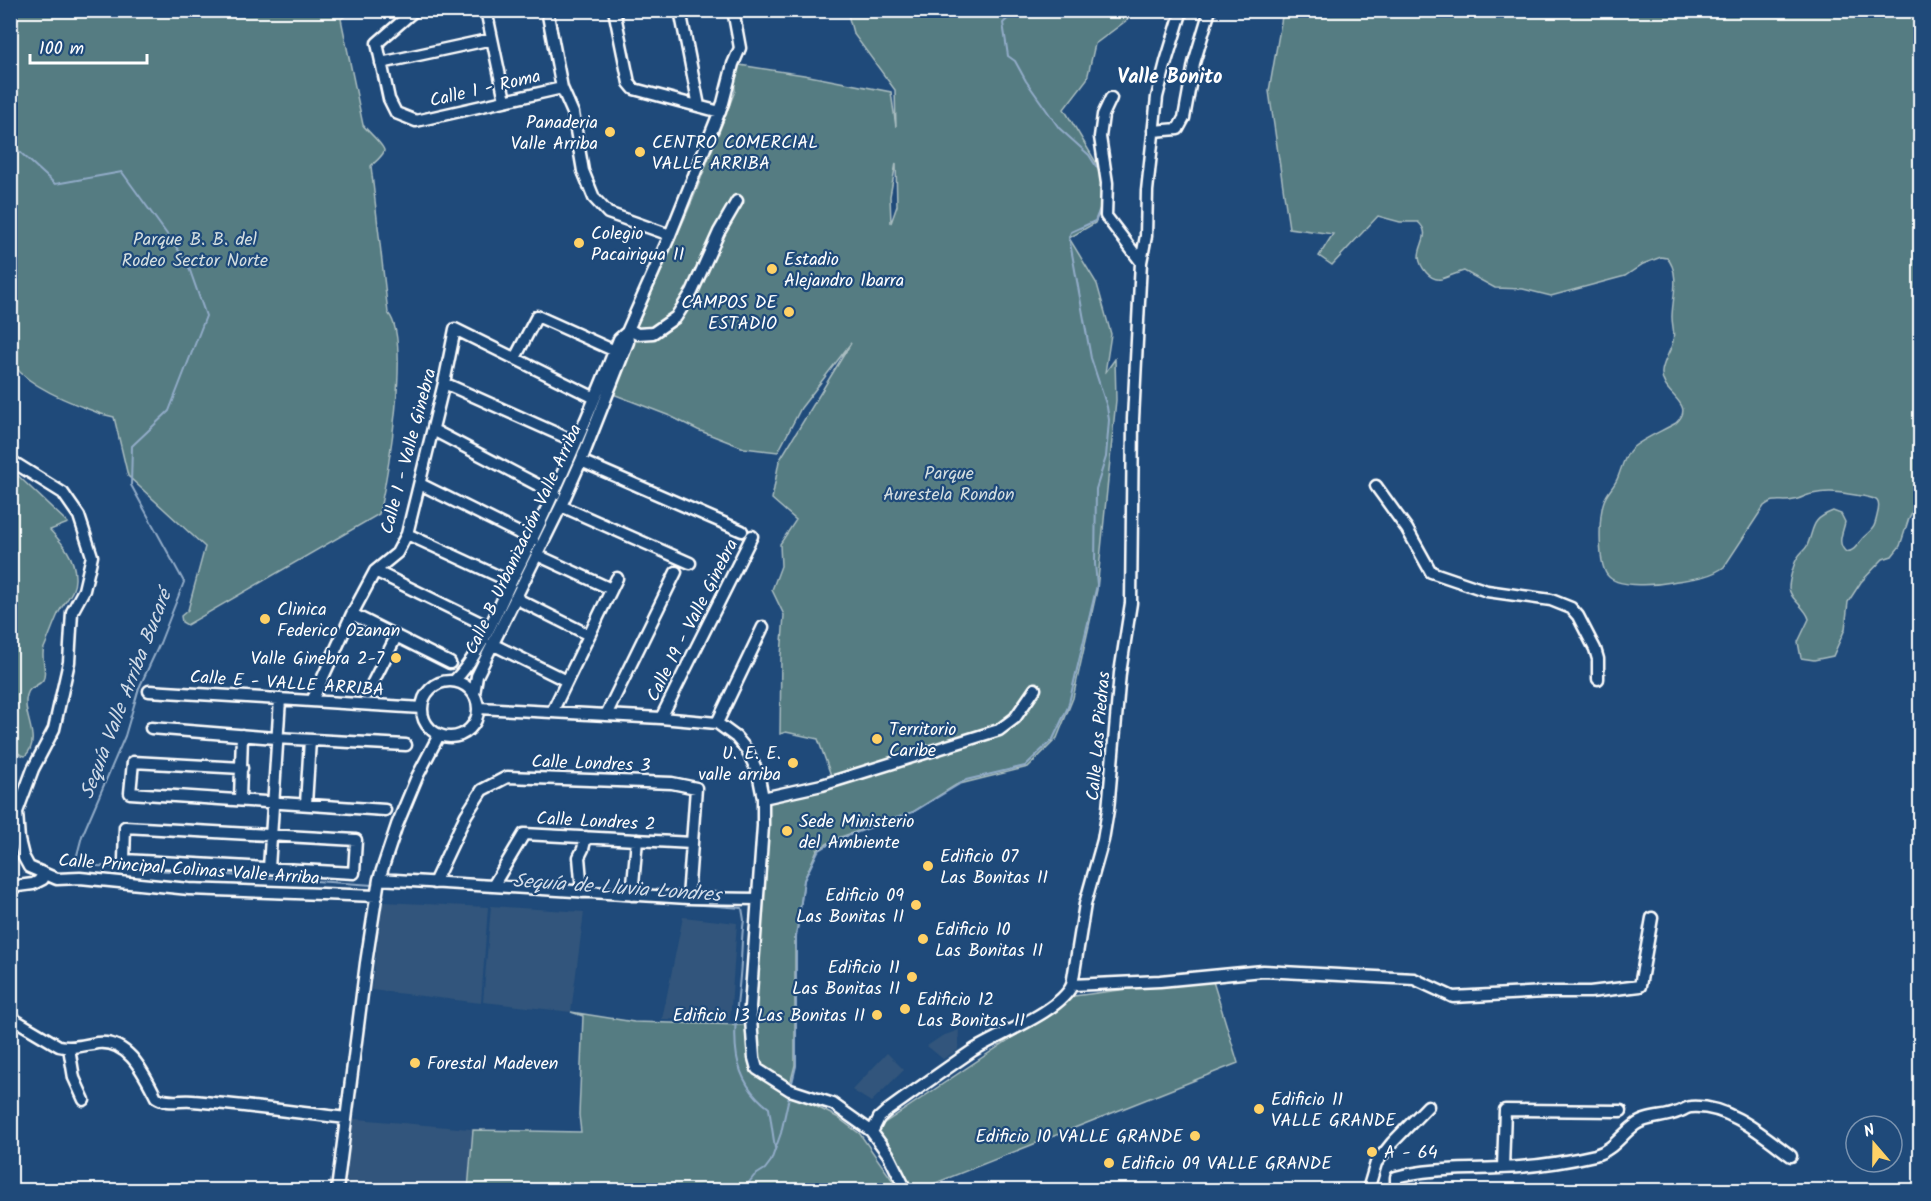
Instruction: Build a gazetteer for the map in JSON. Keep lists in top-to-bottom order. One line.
{"streets":{"street":["Calle 1 - Roma","Calle 1 - Valle Ginebra","Calle B Urbanización Valle Arriba","Calle 19 - Valle Ginebra","Calle E - VALLE ARRIBA","Calle Las Piedras","Calle Londres 3","Calle Londres 2","Calle Principal Colinas Valle Arriba"]},"crossings":[["Calle 1 - Valle Ginebra","Calle E - VALLE ARRIBA"],["Calle B Urbanización Valle Arriba","Calle 19 - Valle Ginebra"],["Calle B Urbanización Valle Arriba","Calle E - VALLE ARRIBA"],["Calle Londres 3","Calle Londres 2"]],"districts":["Valle Bonito"],"water":["Sequía Valle Arriba Bucaré","Sequía de Lluvia Londres"],"parks":["Parque B. B. del Rodeo Sector Norte","Parque Aurestela Rondon"],"places":["Panaderia Valle Arriba","CENTRO COMERCIAL VALLE ARRIBA","Colegio Pacairigua II","Estadio Alejandro Ibarra","CAMPOS DE ESTADIO","Clinica Federico Ozanan","Valle Ginebra 2-7","Territorio Caribe","U. E. E. valle arriba","Sede Ministerio del Ambiente","Edificio 07 Las Bonitas II","Edificio 09 Las Bonitas II","Edificio 10 Las Bonitas II","Edificio 11 Las Bonitas II","Edificio 12 Las Bonitas II","Edificio 13 Las Bonitas II","Forestal Madeven","Edificio 11 VALLE GRANDE","Edificio 10 VALLE GRANDE","A - 64","Edificio 09 VALLE GRANDE"],"scale_bar":"100 m","north":"top"}
